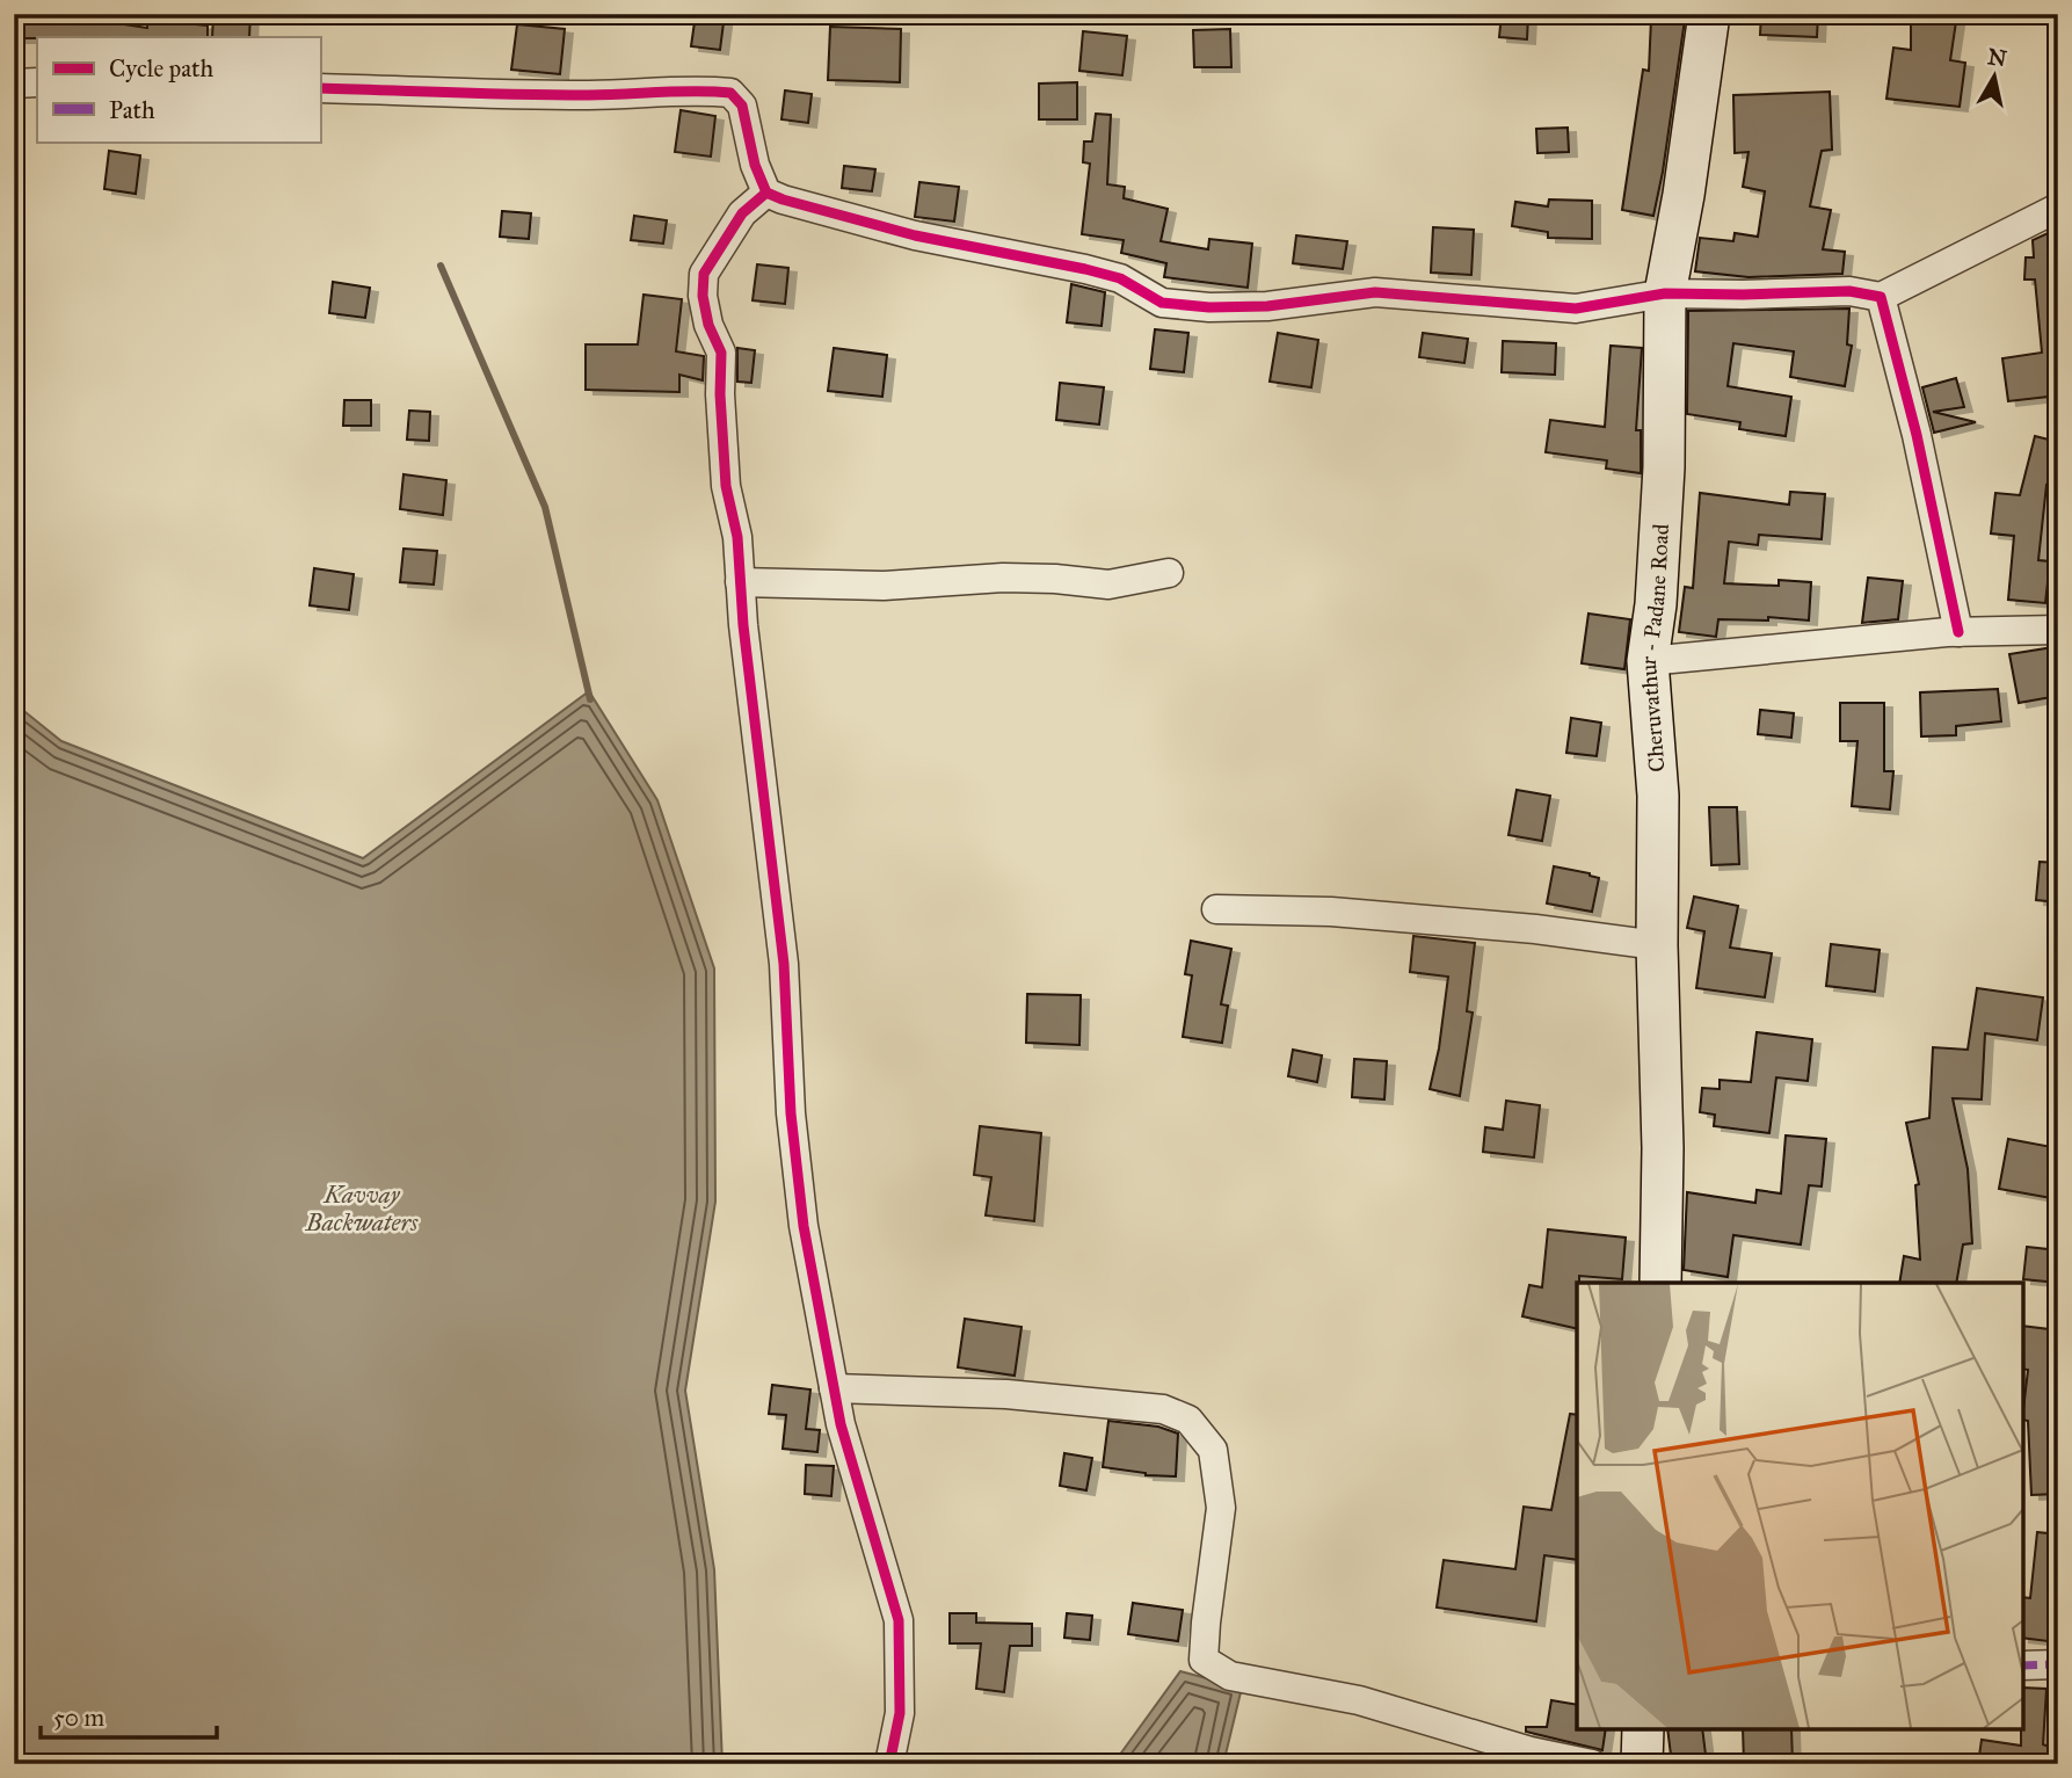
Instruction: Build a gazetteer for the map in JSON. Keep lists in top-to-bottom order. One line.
{"streets":{"main road":["Cheruvathur - Padane Road"]},"water":["Kavvay Backwaters"],"legend":["Cycle path","Path"],"scale_bar":"50 m","north":"top"}
